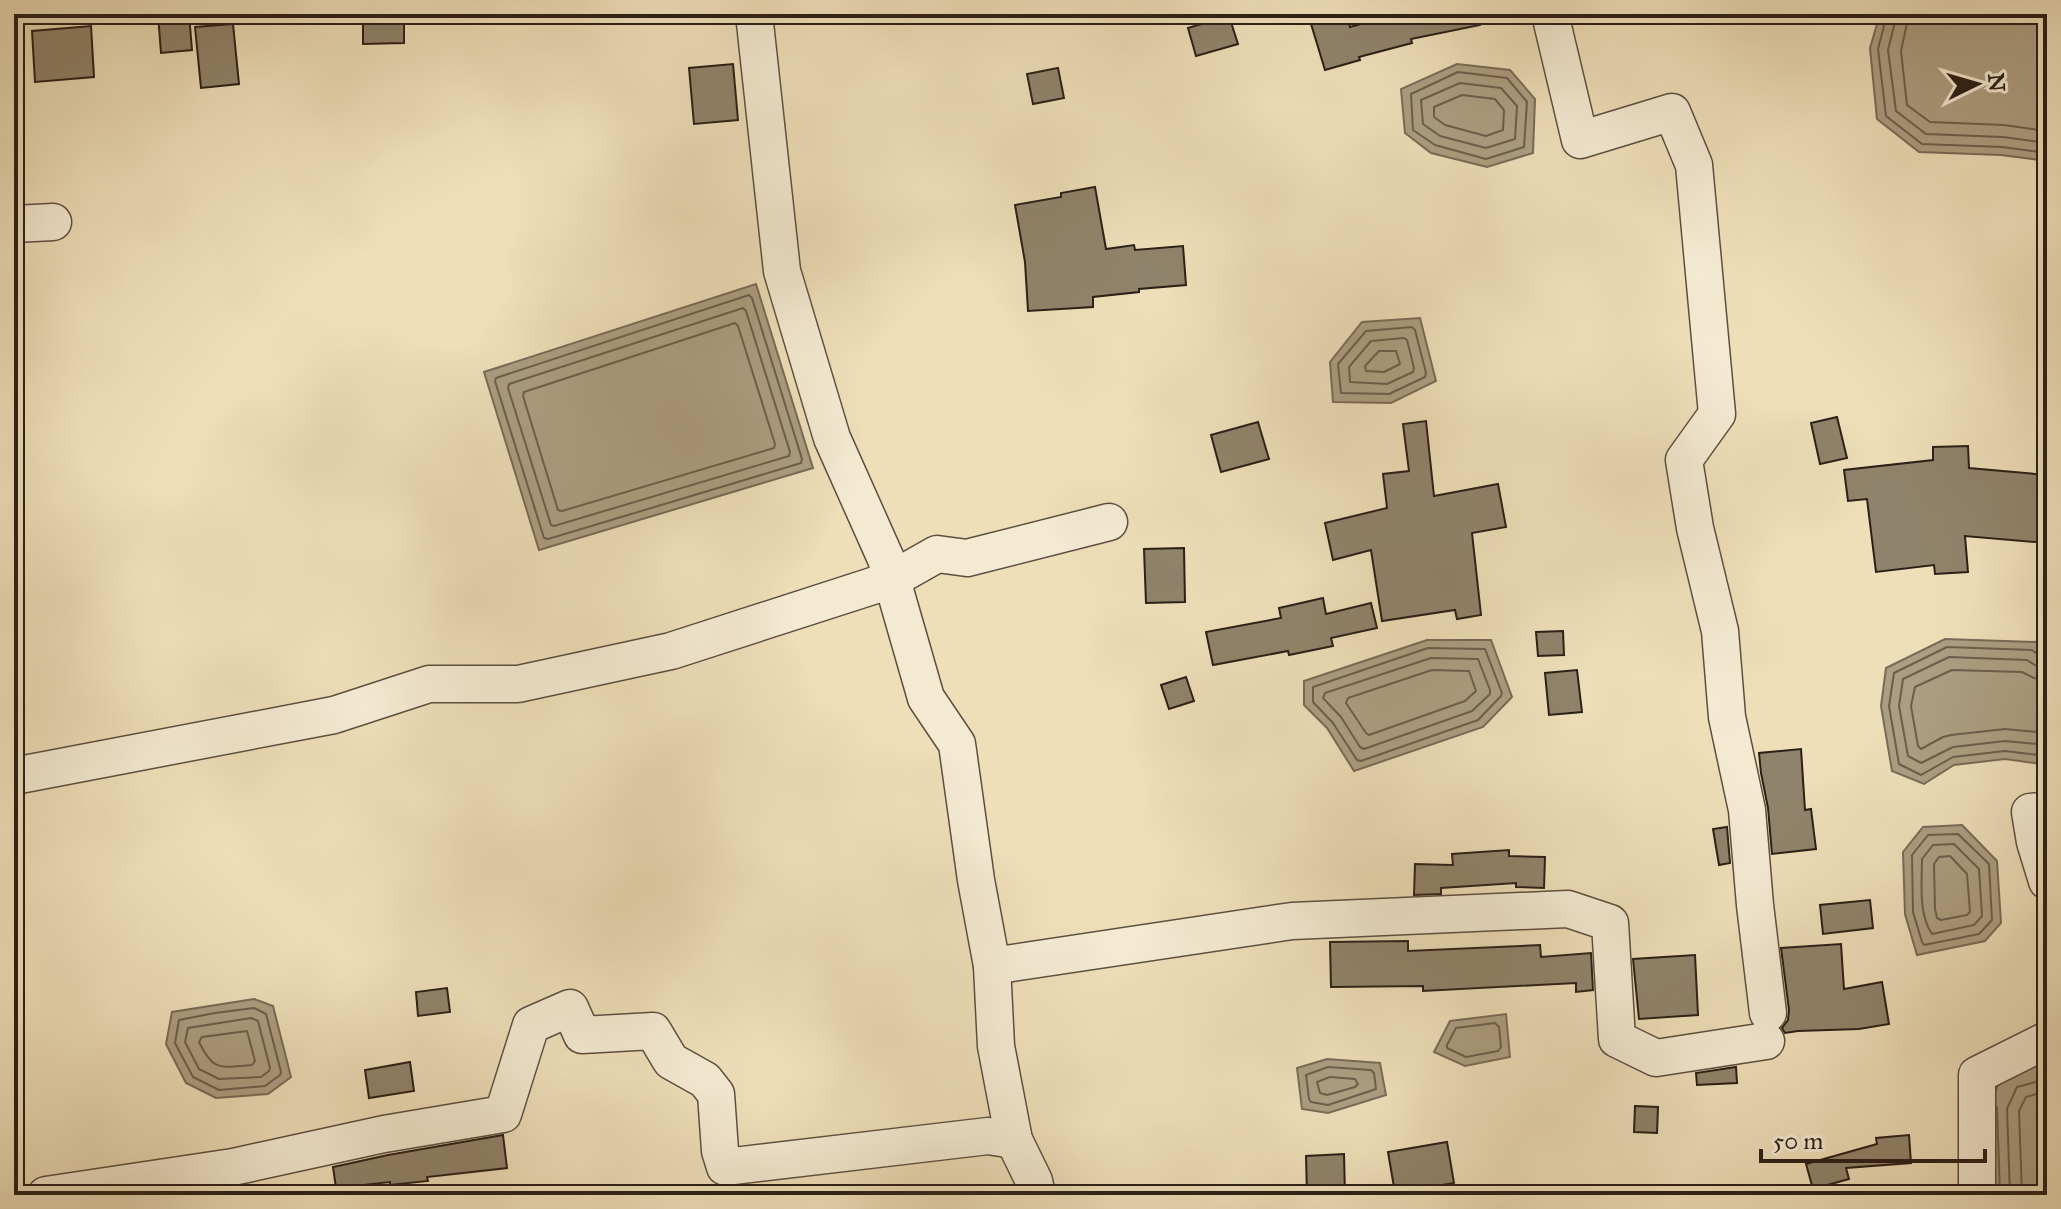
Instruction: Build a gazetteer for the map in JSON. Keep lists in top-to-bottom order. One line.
{"scale_bar":"50 m","north":"right"}
